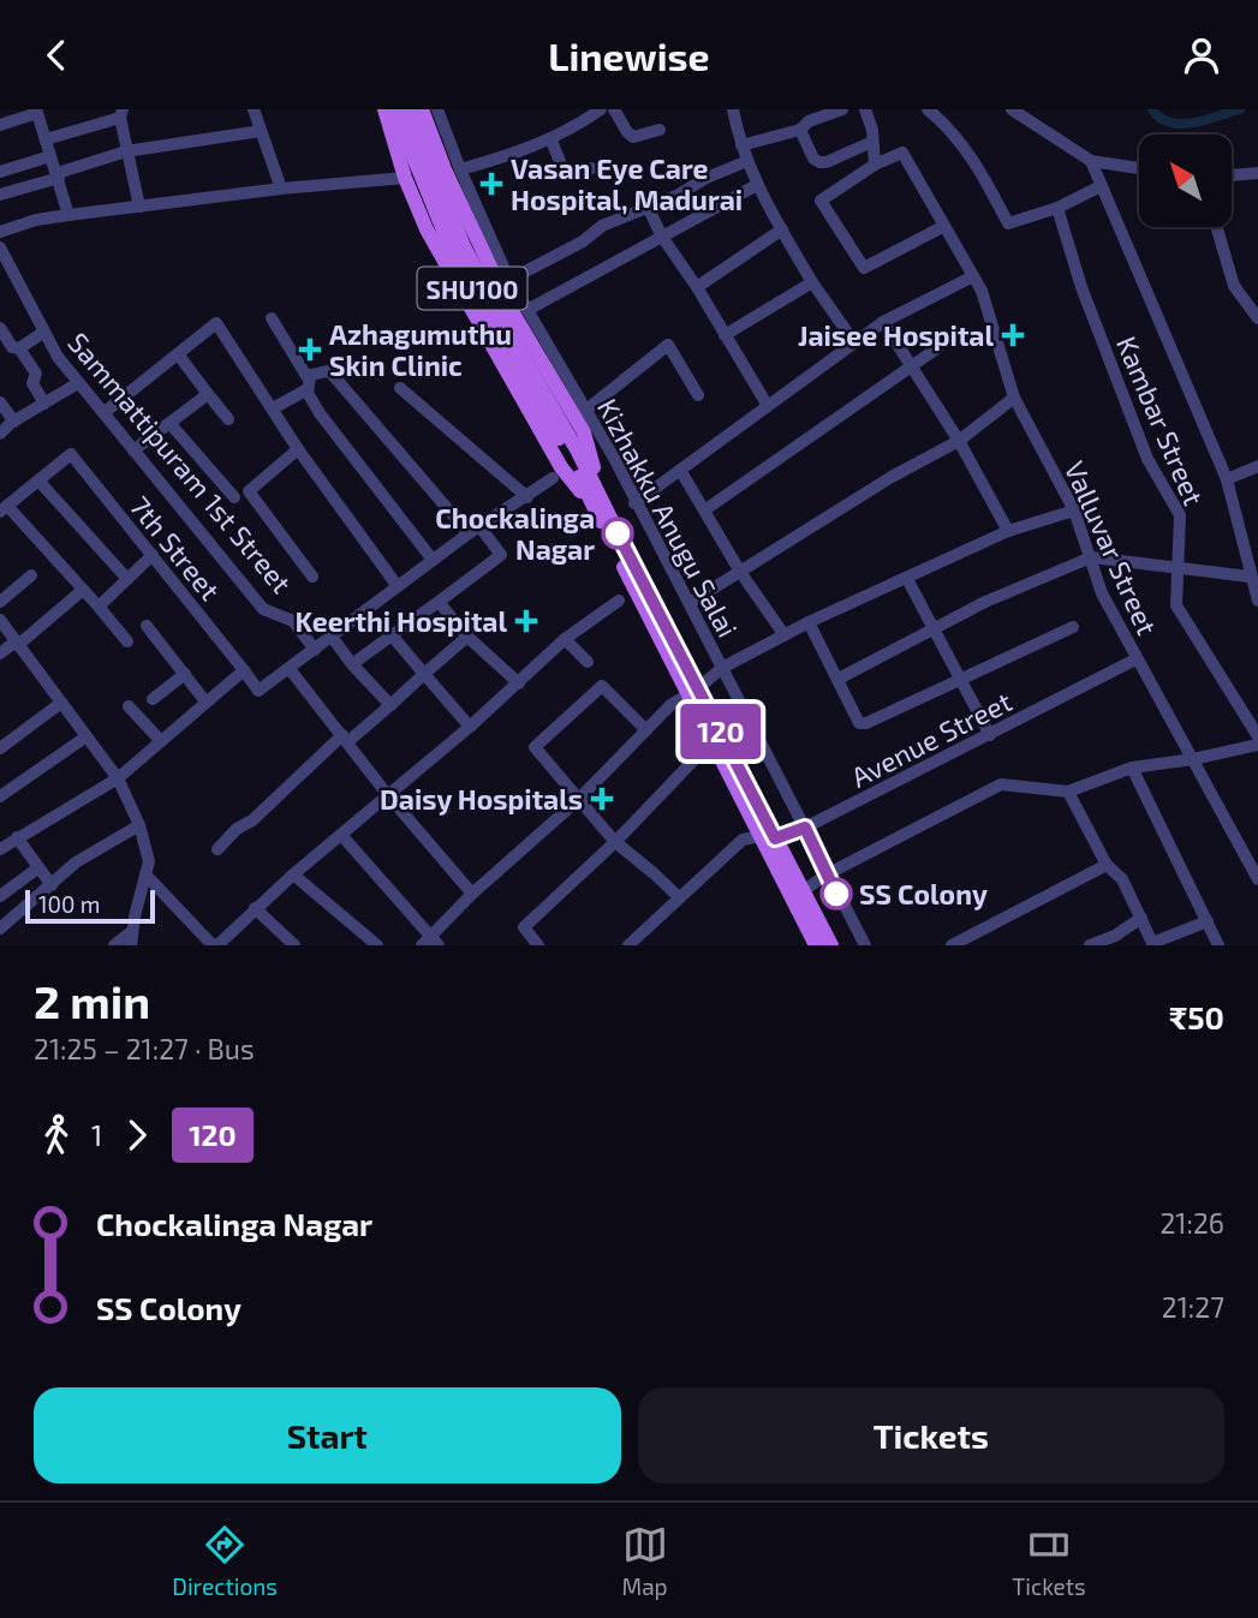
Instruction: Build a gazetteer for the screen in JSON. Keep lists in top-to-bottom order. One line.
{"streets":{"main road":["SHU100"],"street":["Kambar Street","Sammattipuram 1st Street","Kizhakku Anugu Salai","7th Street","Valluvar Street","Avenue Street"]},"crossings":[["SHU100","Avenue Street"],["Kizhakku Anugu Salai","Avenue Street"],["Valluvar Street","Avenue Street"]],"places":{"health":["Vasan Eye Care Hospital, Madurai","Jaisee Hospital","Azhagumuthu Skin Clinic","Keerthi Hospital","Daisy Hospitals"],"other":["Chockalinga Nagar","SS Colony"]},"lines":["bus line 120"],"scale_bar":"100 m","north":"top left","page":{"header":"Linewise","on_map":"120","scale":"100 m","heading":["2 min","21:25 – 21:27 · Bus","₹50"],"legs":["1","120"],"list":[{"name":"Chockalinga Nagar","value":"21:26"},{"name":"SS Colony","value":"21:27"}],"buttons":["Start","Tickets"],"tabs":["Directions","Map","Tickets"]}}
